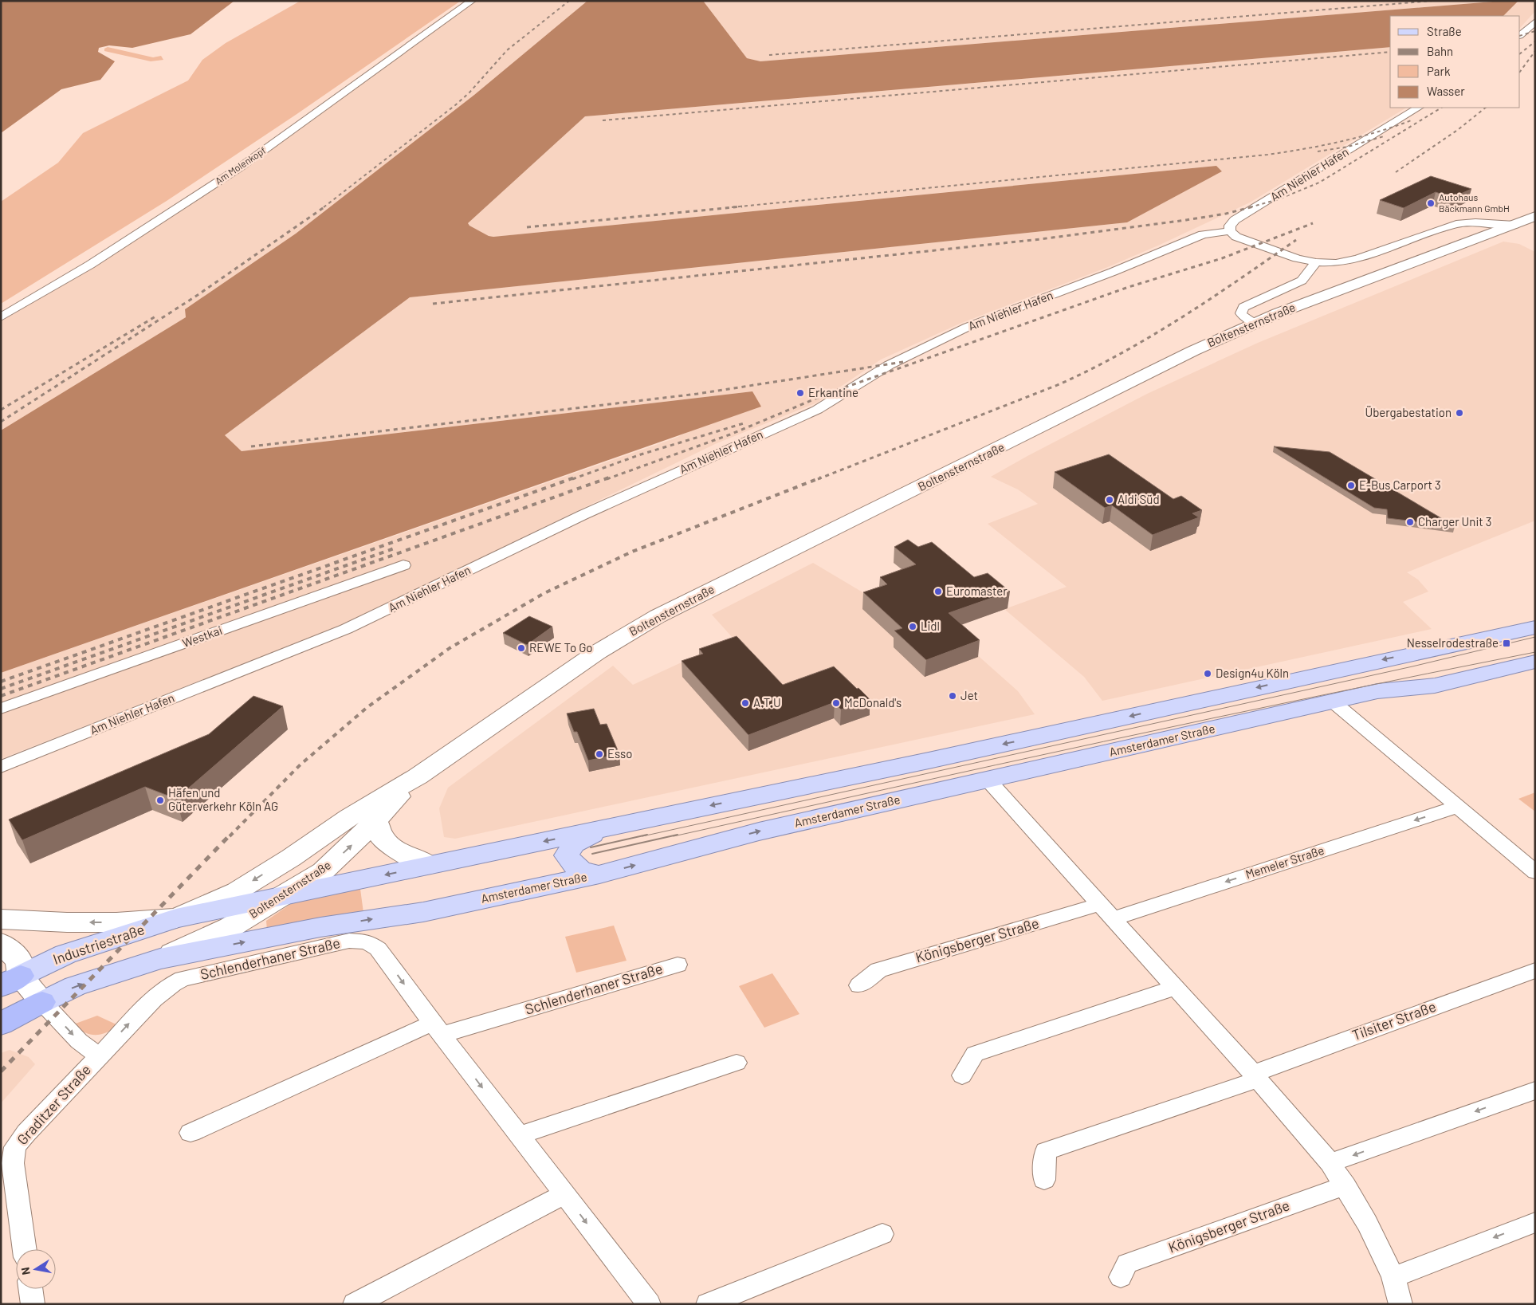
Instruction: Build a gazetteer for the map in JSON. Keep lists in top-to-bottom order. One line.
{"streets":{"main road":["Boltensternstraße","Amsterdamer Straße","Industriestraße"],"street":["Am Molenkopf","Am Niehler Hafen","Westkai","Memeler Straße","Königsberger Straße","Schlenderhaner Straße","Tilsiter Straße","Graditzer Straße"]},"crossings":[["Boltensternstraße","Amsterdamer Straße"],["Boltensternstraße","Industriestraße"],["Memeler Straße","Königsberger Straße"],["Schlenderhaner Straße","Graditzer Straße"]],"one_way":["Memeler Straße"],"places":{"other":["Autohaus Bäckmann GmbH","Erkantine","Übergabestation","E-Bus Carport 3","Aldi Süd","Charger Unit 3","Euromaster","Lidl","REWE To Go","Design4u Köln","Jet","A.T.U","McDonald's","Esso","Häfen und Güterverkehr Köln AG"],"transit":["Nesselrodestraße"]},"legend":["Straße","Bahn","Park","Wasser"],"north":"left"}
